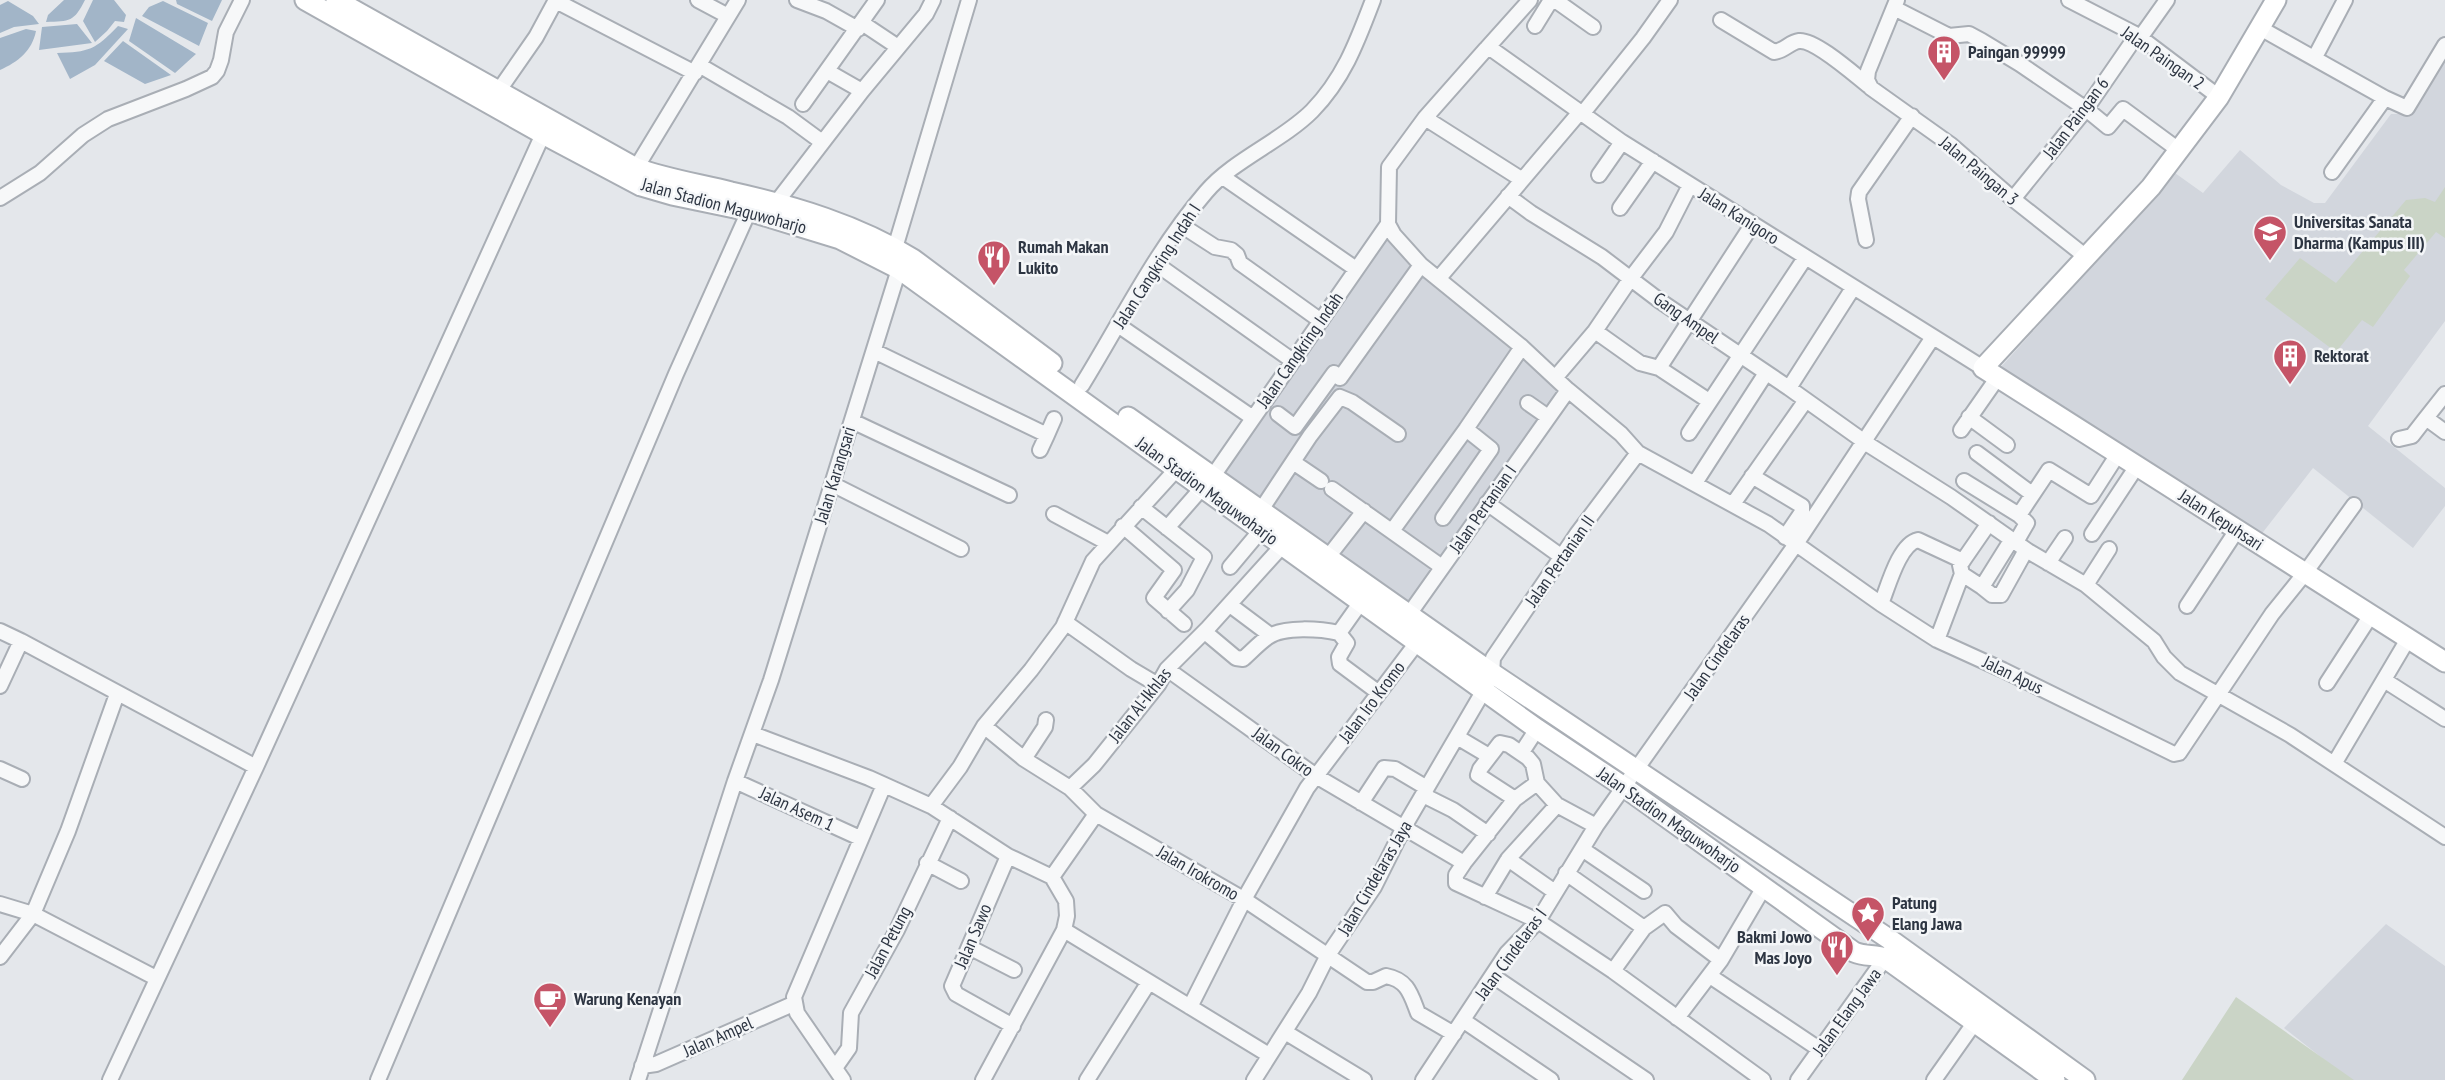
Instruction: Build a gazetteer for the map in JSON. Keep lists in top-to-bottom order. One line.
{"streets":{"main road":["Jalan Stadion Maguwoharjo","Jalan Kepuhsari"],"street":["Jalan Paingan 2","Jalan Paingan 6","Jalan Paingan 3","Jalan Kanigoro","Jalan Cangkring Indah I","Gang Ampel","Jalan Cangkring Indah","Jalan Karangsari","Jalan Pertanian I","Jalan Pertanian II","Jalan Cindelaras","Jalan Apus","Jalan Iro Kromo","Jalan Al-Ikhlas","Jalan Cokro","Jalan Asem 1","Jalan Irokromo","Jalan Cindelaras Jaya","Jalan Sawo","Jalan Petung","Jalan Cindelaras I","Jalan Elang Jawa","Jalan Ampel"]},"crossings":[["Jalan Paingan 2","Jalan Paingan 6"],["Jalan Paingan 6","Jalan Paingan 3"],["Jalan Stadion Maguwoharjo","Jalan Cangkring Indah I"],["Jalan Stadion Maguwoharjo","Jalan Cangkring Indah"],["Jalan Stadion Maguwoharjo","Jalan Karangsari"],["Jalan Stadion Maguwoharjo","Jalan Pertanian I"],["Jalan Stadion Maguwoharjo","Jalan Pertanian II"],["Jalan Stadion Maguwoharjo","Jalan Cindelaras"],["Jalan Stadion Maguwoharjo","Jalan Iro Kromo"],["Jalan Stadion Maguwoharjo","Jalan Al-Ikhlas"],["Jalan Stadion Maguwoharjo","Jalan Cindelaras Jaya"],["Jalan Stadion Maguwoharjo","Jalan Cindelaras I"],["Jalan Stadion Maguwoharjo","Jalan Elang Jawa"],["Jalan Kanigoro","Jalan Kepuhsari"],["Gang Ampel","Jalan Apus"],["Jalan Cangkring Indah","Jalan Apus"],["Jalan Karangsari","Jalan Asem 1"],["Jalan Karangsari","Jalan Ampel"],["Jalan Pertanian I","Jalan Apus"],["Jalan Pertanian II","Jalan Apus"],["Jalan Pertanian II","Jalan Cindelaras Jaya"],["Jalan Cindelaras","Jalan Apus"],["Jalan Cindelaras","Jalan Cindelaras I"],["Jalan Iro Kromo","Jalan Cokro"],["Jalan Iro Kromo","Jalan Irokromo"],["Jalan Al-Ikhlas","Jalan Cokro"],["Jalan Al-Ikhlas","Jalan Irokromo"],["Jalan Cokro","Jalan Irokromo"],["Jalan Cokro","Jalan Cindelaras Jaya"]],"places":{"building":["Paingan 99999","Rektorat"],"school or university":["Universitas Sanata Dharma (Kampus III)"],"restaurant":["Rumah Makan Lukito","Bakmi Jowo Mas Joyo"],"place":["Patung Elang Jawa"],"cafe":["Warung Kenayan"]}}
